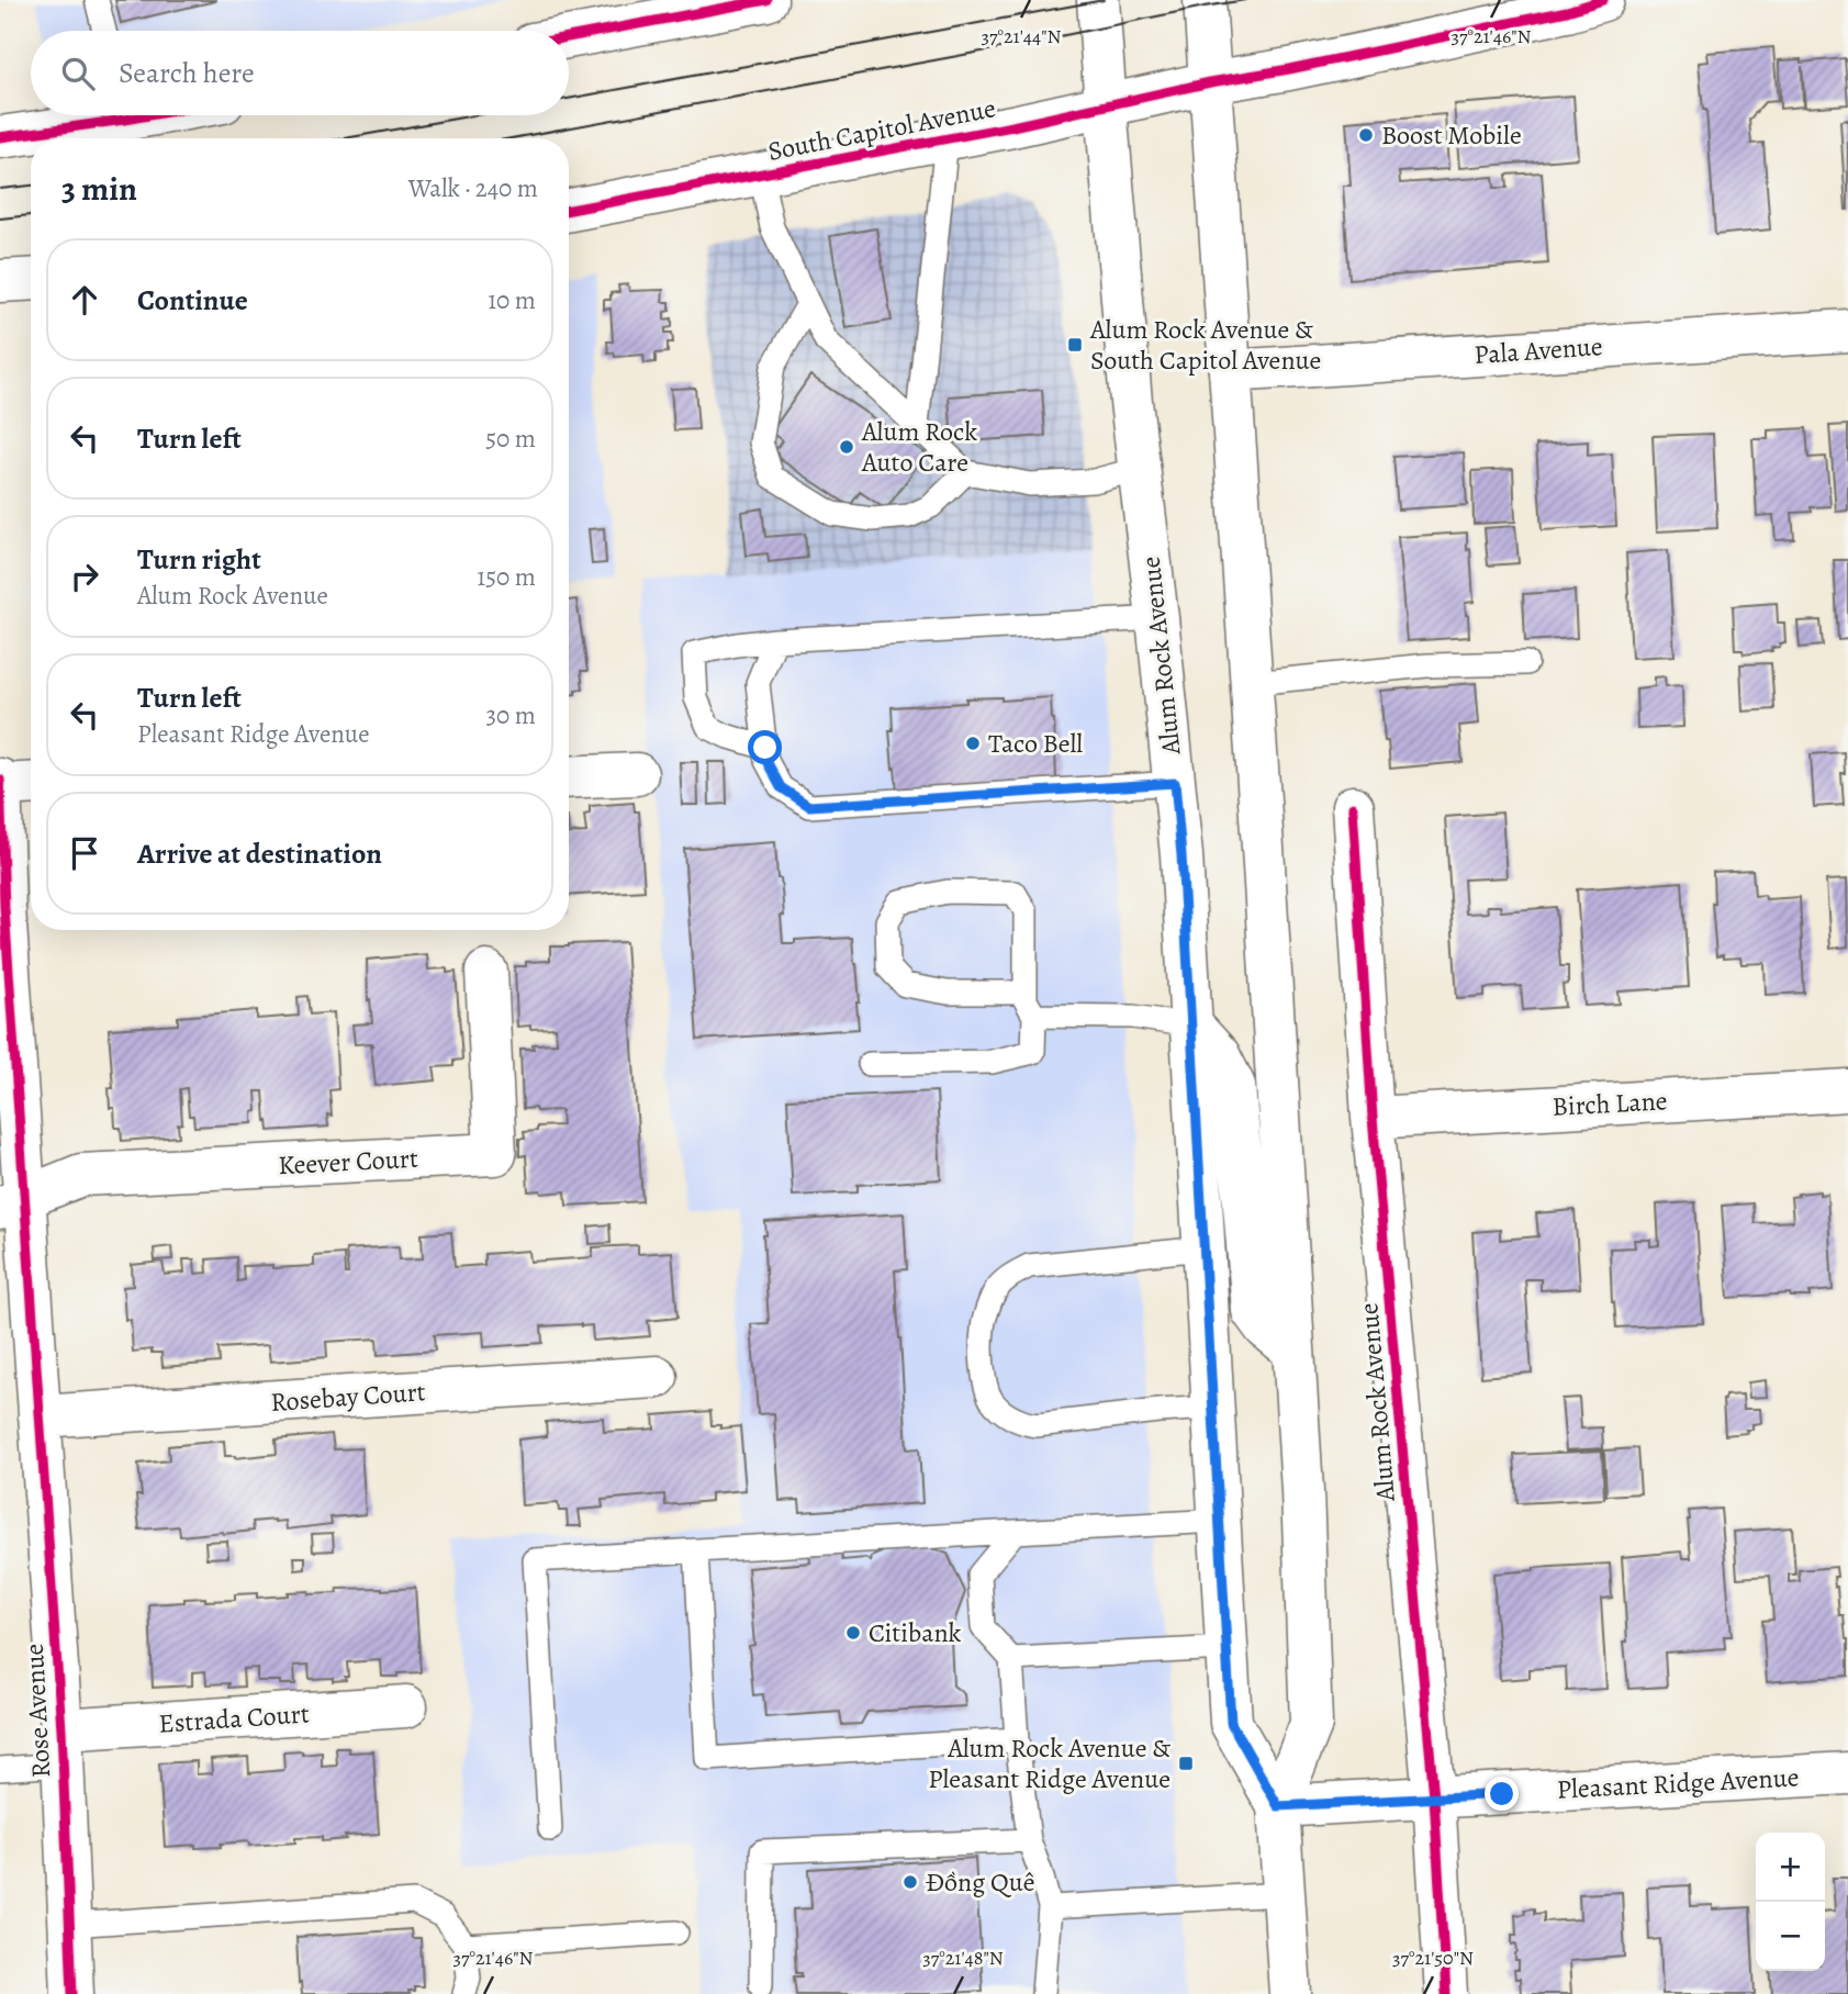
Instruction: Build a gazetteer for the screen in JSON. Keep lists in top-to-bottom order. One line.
{"streets":{"main road":["South Capitol Avenue","Pala Avenue","Alum Rock Avenue","Birch Lane","Keever Court","Rosebay Court","Rose Avenue","Estrada Court","Pleasant Ridge Avenue"]},"crossings":[["South Capitol Avenue","Alum Rock Avenue"],["Pala Avenue","Alum Rock Avenue"],["Alum Rock Avenue","Birch Lane"],["Alum Rock Avenue","Pleasant Ridge Avenue"],["Keever Court","Rose Avenue"],["Rosebay Court","Rose Avenue"],["Rose Avenue","Estrada Court"]],"places":{"other":["Boost Mobile","Alum Rock Auto Care","Taco Bell","Citibank","Đồng Quê"],"transit":["Alum Rock Avenue & South Capitol Avenue","Alum Rock Avenue & Pleasant Ridge Avenue"]},"page":{"search":"Search here","heading":["3 min","Walk · 240 m"],"list":[["Continue","10 m"],["Turn left","50 m"],["Turn right","Alum Rock Avenue","150 m"],["Turn left","Pleasant Ridge Avenue","30 m"],"Arrive at destination"],"map_buttons":["+","−"]},"coordinates":["37°21'44\"N","37°21'46\"N","37°21'48\"N","37°21'50\"N"]}
